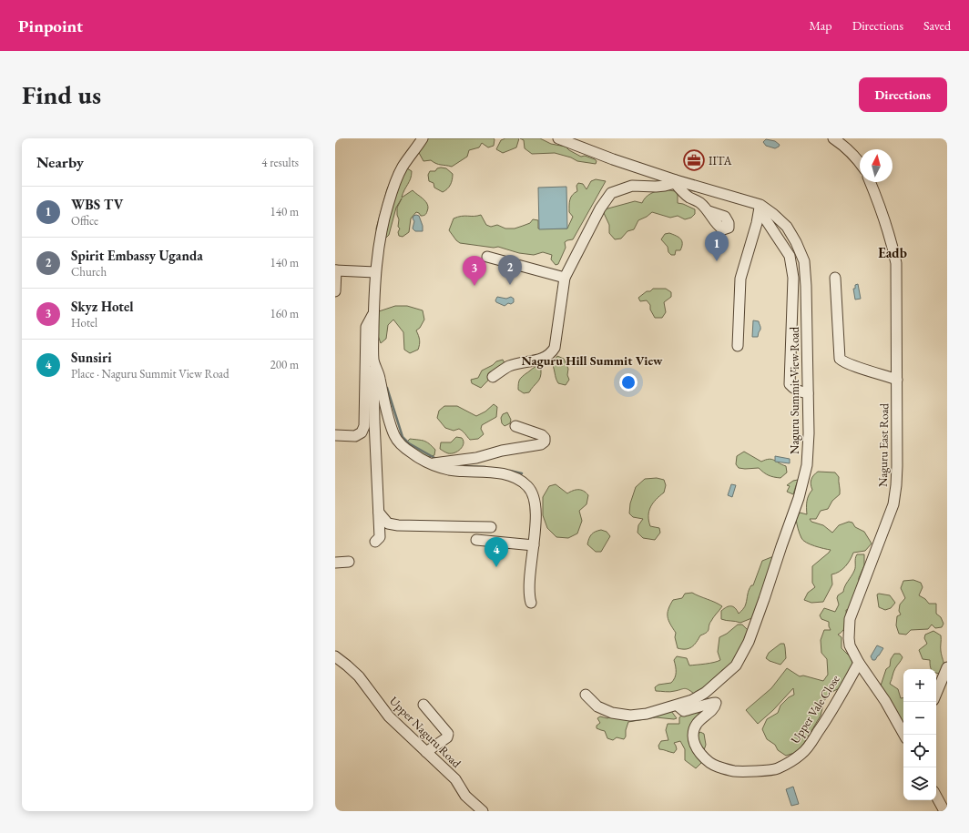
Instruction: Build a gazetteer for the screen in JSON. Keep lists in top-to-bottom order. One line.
{"streets":{"street":["Naguru Summit View Road","Naguru East Road","Upper Vale Close","Upper Naguru Road"]},"crossings":[["Naguru Summit View Road","Upper Vale Close"],["Naguru East Road","Upper Vale Close"]],"districts":["Eadb","Naguru Hill Summit View"],"places":{"office":["IITA"]},"north":"top","page":{"header":"Pinpoint","nav":["Map","Directions","Saved"],"buttons":"Directions","title":"Find us","heading":["Nearby","4 results"],"list":[{"mark":"1","name":"WBS TV","note":"Office","value":"140 m"},{"mark":"2","name":"Spirit Embassy Uganda","note":"Church","value":"140 m"},{"mark":"3","name":"Skyz Hotel","note":"Hotel","value":"160 m"},{"mark":"4","name":"Sunsiri","note":"Place · Naguru Summit View Road","value":"200 m"}],"pins":["1","2","3","4"],"map_buttons":["+","−"]}}
